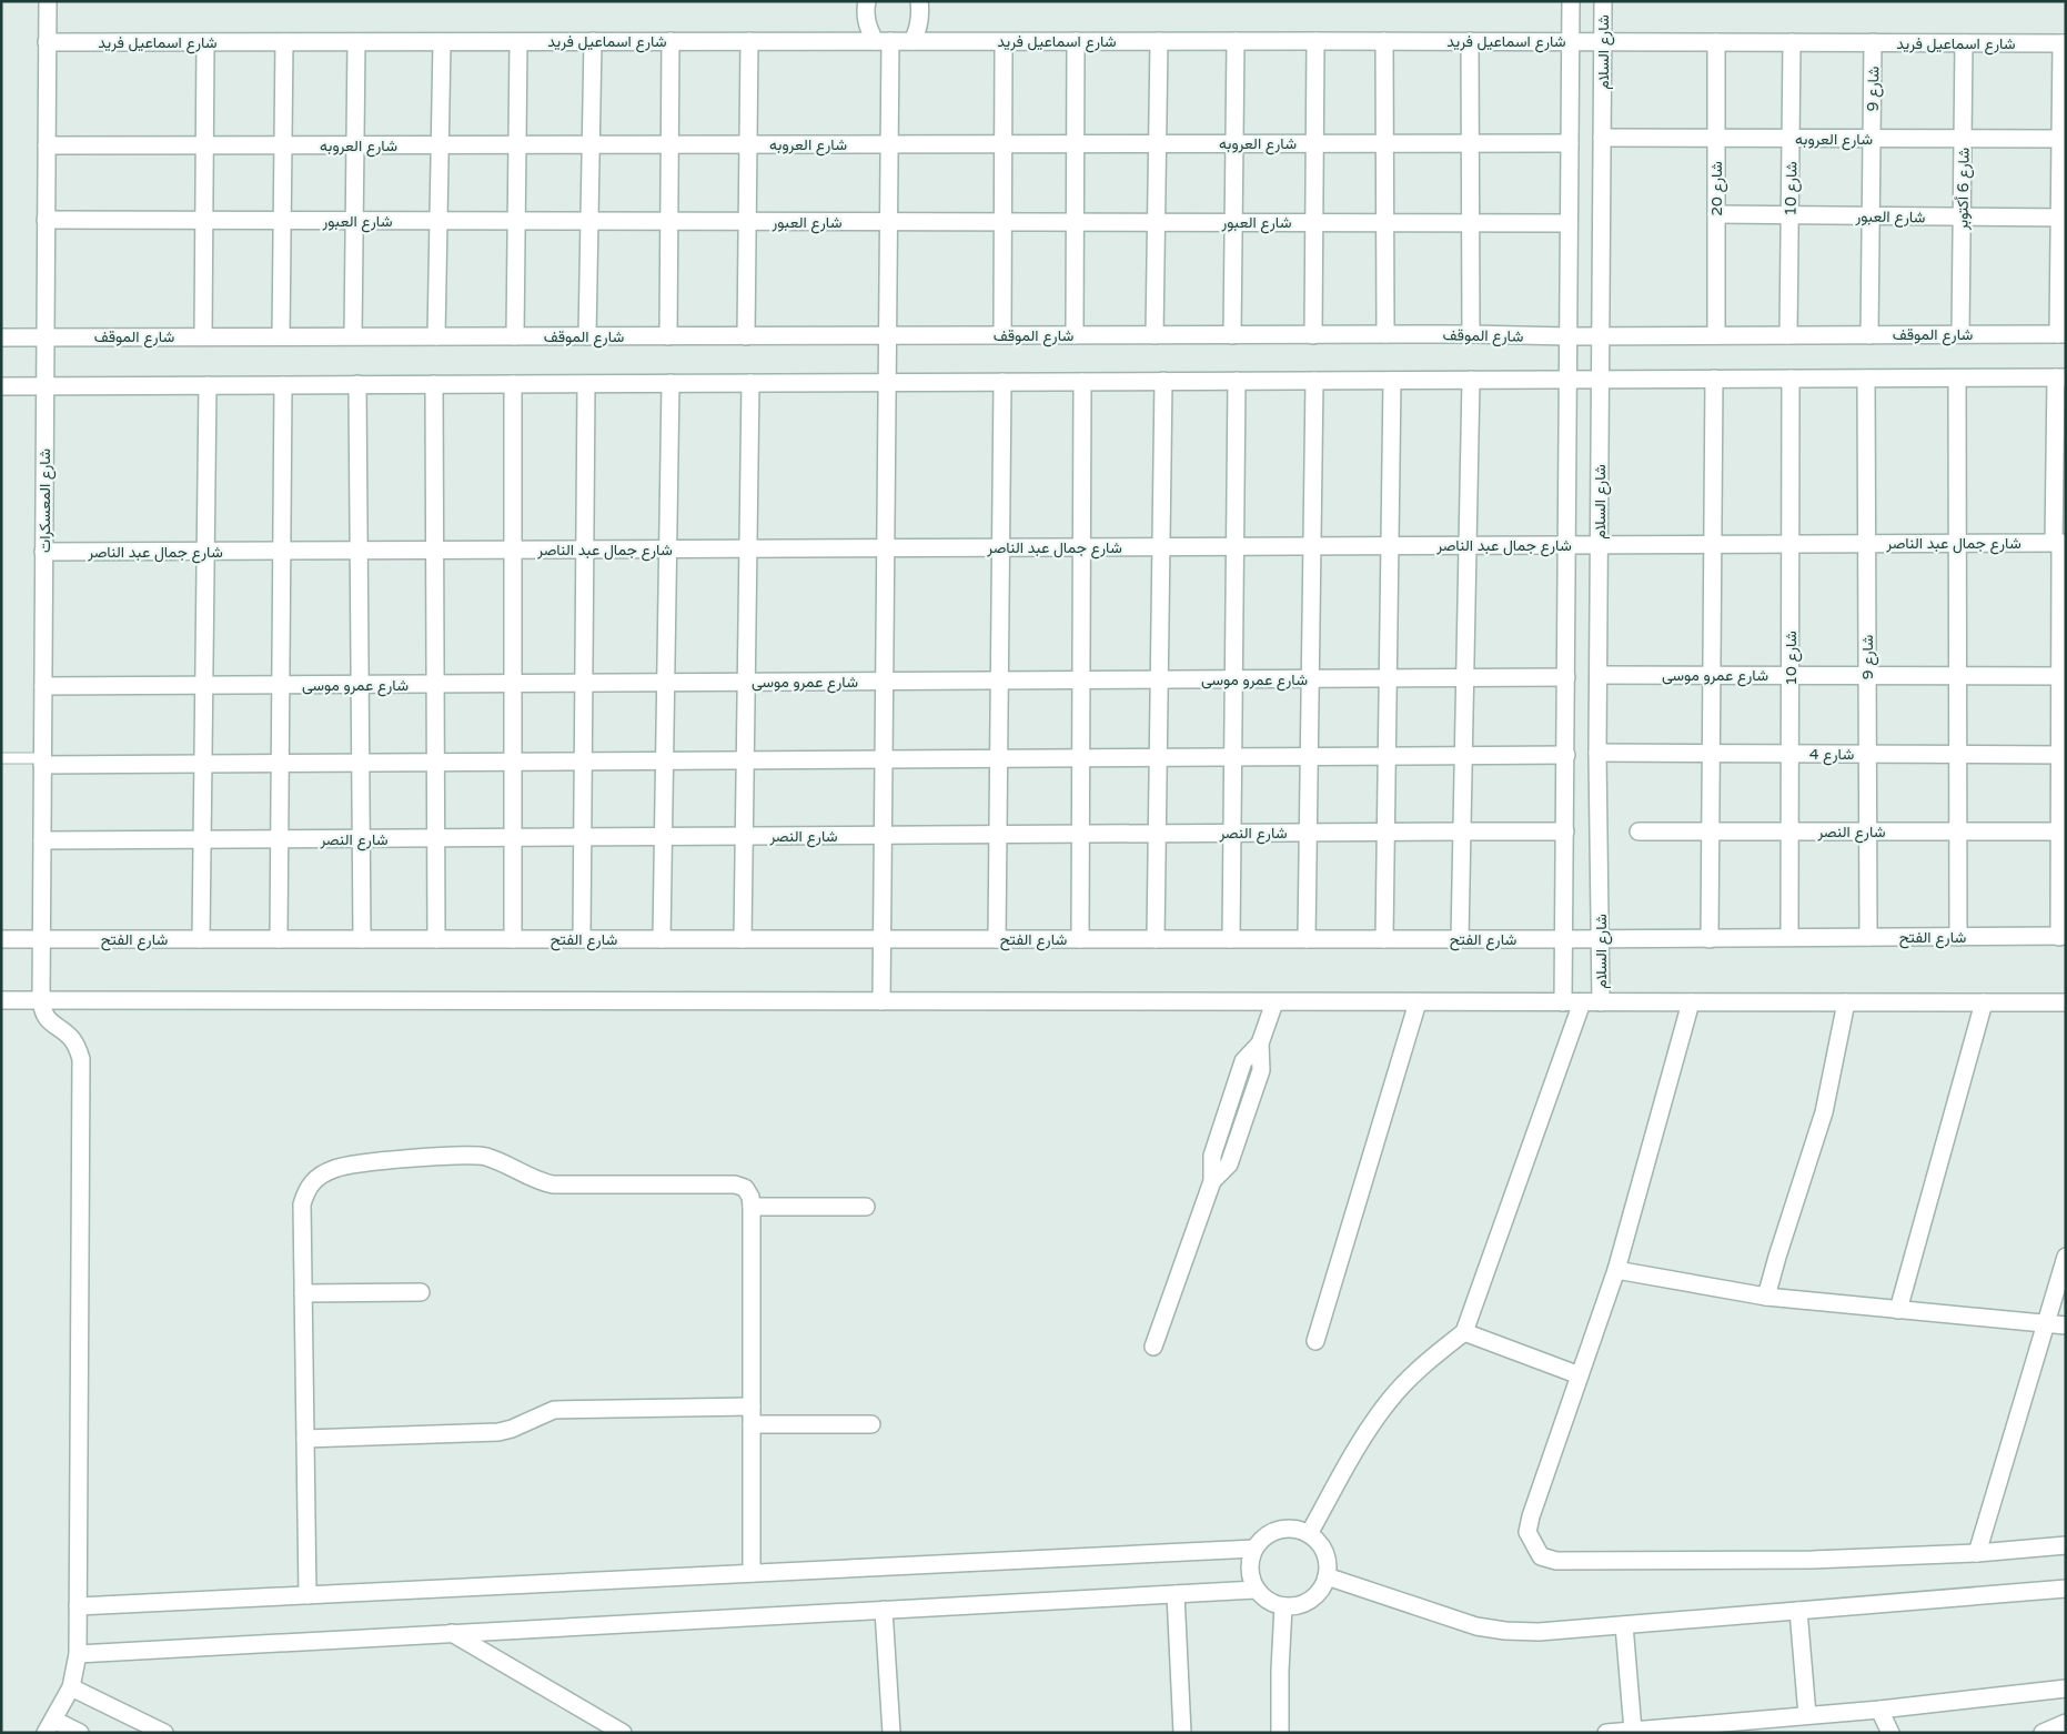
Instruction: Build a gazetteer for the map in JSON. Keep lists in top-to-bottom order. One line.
{"streets":{"street":["شارع اسماعيل فريد","شارع السلام","شارع 9","شارع العروبه","شارع 20","شارع 10","شارع 6 أكتوبر","شارع العبور","شارع الموقف","شارع المعسكرات","شارع جمال عبد الناصر","شارع عمرو موسى","شارع 4","شارع النصر","شارع الفتح"]},"crossings":[["شارع اسماعيل فريد","شارع السلام"],["شارع اسماعيل فريد","شارع 9"],["شارع اسماعيل فريد","شارع 20"],["شارع اسماعيل فريد","شارع 10"],["شارع اسماعيل فريد","شارع 6 أكتوبر"],["شارع اسماعيل فريد","شارع المعسكرات"],["شارع السلام","شارع العروبه"],["شارع السلام","شارع العبور"],["شارع السلام","شارع الموقف"],["شارع السلام","شارع جمال عبد الناصر"],["شارع السلام","شارع عمرو موسى"],["شارع السلام","شارع 4"],["شارع السلام","شارع النصر"],["شارع السلام","شارع الفتح"],["شارع 9","شارع العروبه"],["شارع 9","شارع العبور"],["شارع 9","شارع الموقف"],["شارع 9","شارع جمال عبد الناصر"],["شارع 9","شارع عمرو موسى"],["شارع 9","شارع 4"],["شارع 9","شارع النصر"],["شارع 9","شارع الفتح"],["شارع العروبه","شارع 20"],["شارع العروبه","شارع 10"],["شارع العروبه","شارع 6 أكتوبر"],["شارع العروبه","شارع المعسكرات"],["شارع 20","شارع العبور"],["شارع 20","شارع الموقف"],["شارع 10","شارع العبور"],["شارع 10","شارع الموقف"],["شارع 10","شارع جمال عبد الناصر"],["شارع 10","شارع عمرو موسى"],["شارع 10","شارع 4"],["شارع 10","شارع النصر"],["شارع 10","شارع الفتح"],["شارع 6 أكتوبر","شارع العبور"],["شارع 6 أكتوبر","شارع الموقف"],["شارع العبور","شارع المعسكرات"],["شارع الموقف","شارع المعسكرات"],["شارع المعسكرات","شارع جمال عبد الناصر"],["شارع المعسكرات","شارع عمرو موسى"],["شارع المعسكرات","شارع النصر"],["شارع المعسكرات","شارع الفتح"]]}
